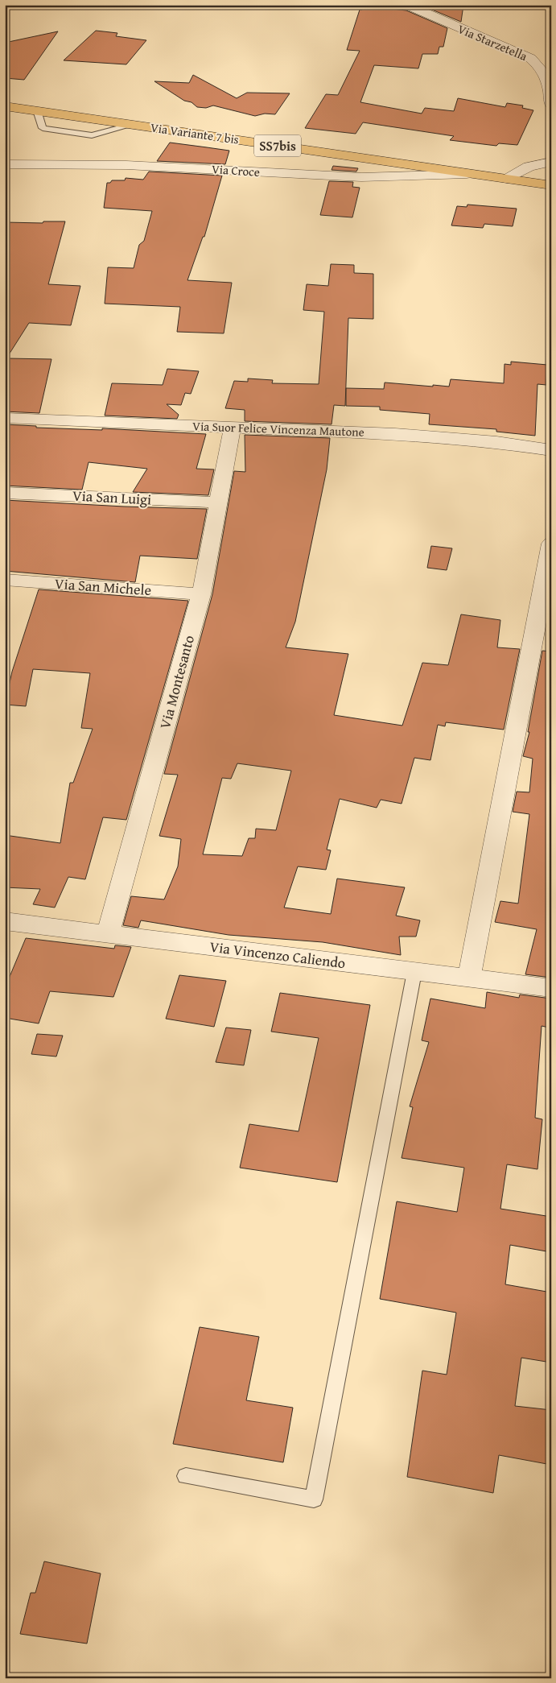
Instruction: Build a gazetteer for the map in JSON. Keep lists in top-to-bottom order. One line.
{"streets":{"main road":["Via Variante 7 bis","SS7bis"],"street":["Via Starzetella","Via Croce","Via Suor Felice Vincenza Mautone","Via San Luigi","Via San Michele","Via Montesanto","Via Vincenzo Caliendo"]},"crossings":[["Via Variante 7 bis","Via Croce"],["Via Suor Felice Vincenza Mautone","Via Montesanto"],["Via San Luigi","Via Montesanto"],["Via San Michele","Via Montesanto"],["Via Montesanto","Via Vincenzo Caliendo"]]}
